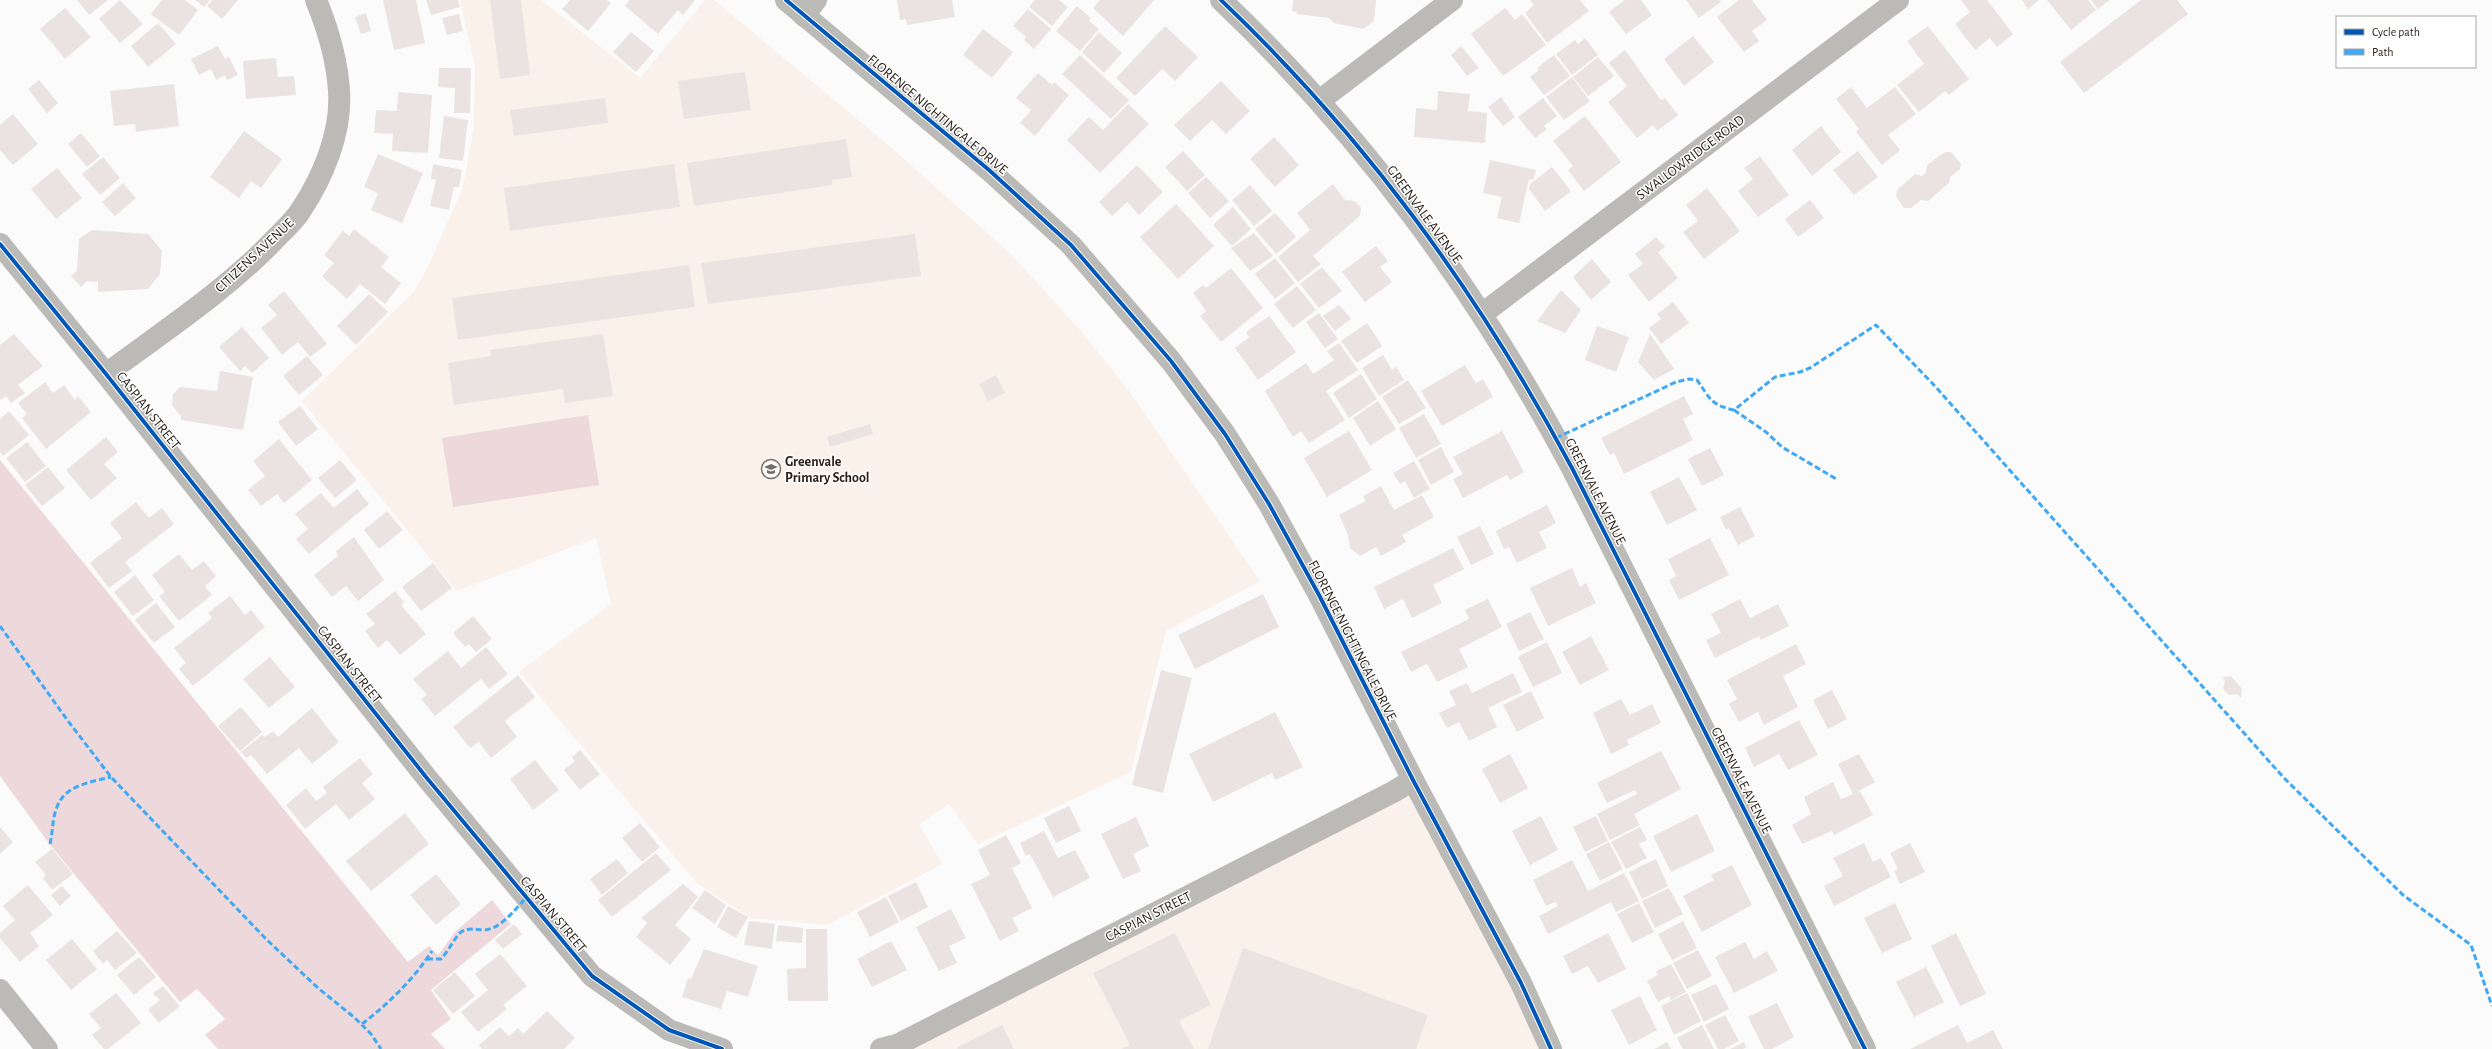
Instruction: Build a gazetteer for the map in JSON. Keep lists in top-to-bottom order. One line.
{"streets":{"street":["FLORENCE NIGHTINGALE DRIVE","SWALLOWRIDGE ROAD","GREENVALE AVENUE","CITIZENS AVENUE","CASPIAN STREET"]},"crossings":[["FLORENCE NIGHTINGALE DRIVE","CASPIAN STREET"],["SWALLOWRIDGE ROAD","GREENVALE AVENUE"],["CITIZENS AVENUE","CASPIAN STREET"]],"places":{"school or university":["Greenvale Primary School"]},"legend":["Cycle path","Path"]}
